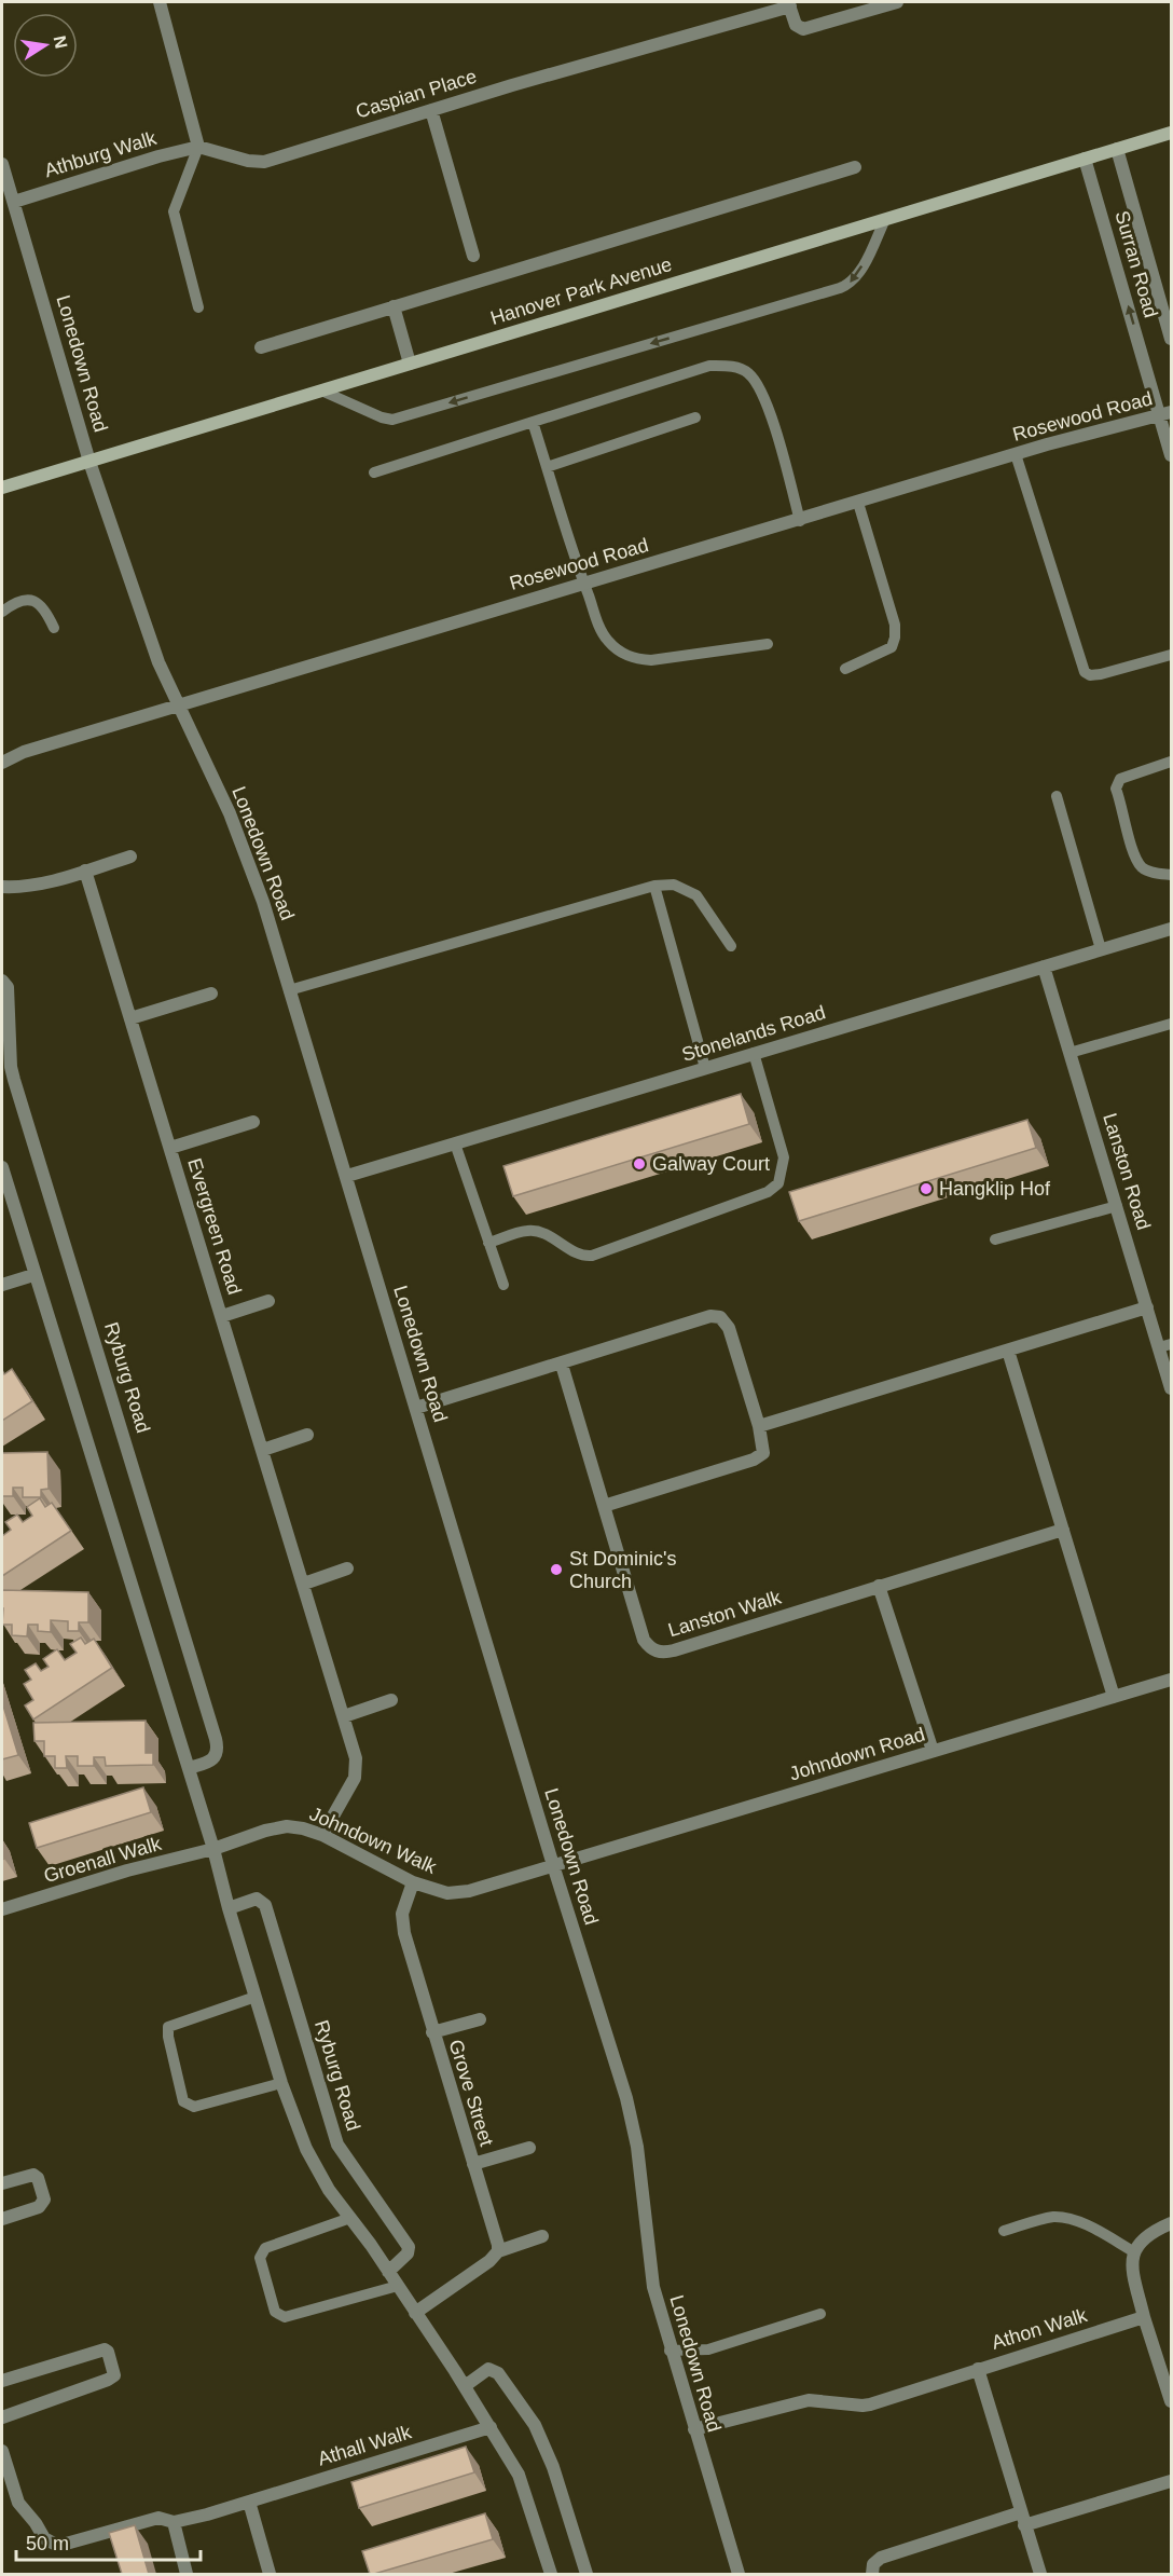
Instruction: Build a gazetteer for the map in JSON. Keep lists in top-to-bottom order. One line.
{"streets":{"street":["Caspian Place","Athburg Walk","Surran Road","Hanover Park Avenue","Lonedown Road","Rosewood Road","Stonelands Road","Lanston Road","Evergreen Road","Ryburg Road","Lanston Walk","Johndown Road","Johndown Walk","Groenall Walk","Grove Street","Athon Walk","Athall Walk"]},"crossings":[["Caspian Place","Athburg Walk"],["Athburg Walk","Lonedown Road"],["Surran Road","Hanover Park Avenue"],["Surran Road","Rosewood Road"],["Hanover Park Avenue","Lonedown Road"],["Lonedown Road","Rosewood Road"],["Lonedown Road","Stonelands Road"],["Lonedown Road","Johndown Road"],["Lonedown Road","Johndown Walk"],["Stonelands Road","Lanston Road"],["Evergreen Road","Johndown Walk"],["Johndown Road","Johndown Walk"],["Johndown Walk","Groenall Walk"],["Johndown Walk","Grove Street"]],"places":["Galway Court","Hangklip Hof","St Dominic's Church"],"scale_bar":"50 m","north":"right"}
